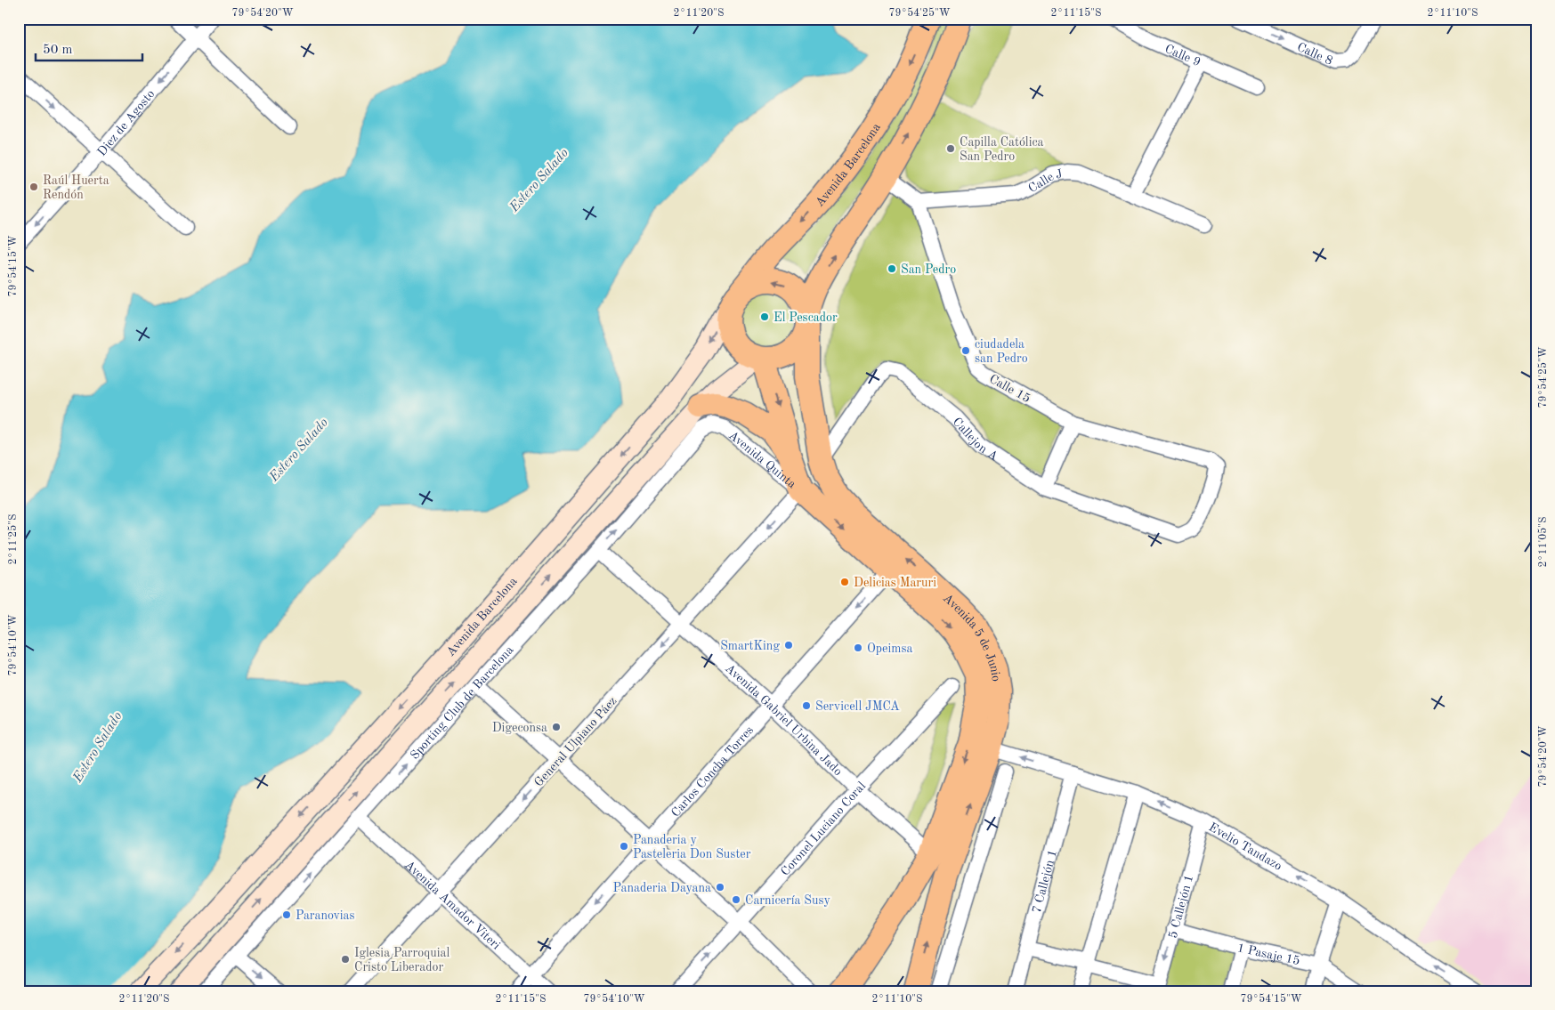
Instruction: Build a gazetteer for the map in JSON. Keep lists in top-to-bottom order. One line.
{"streets":{"main road":["Avenida Barcelona","Avenida 5 de Junio"],"street":["Calle 8","Calle 9","Diez de Agosto","Calle J","Calle 15","Callejon A","Avenida Quinta","Sporting Club de Barcelona","Avenida Gabriel Urbina Jado","General Ulpiano Páez","Carlos Concha Torres","Coronel Luciano Coral","Evelio Tandazo","7 Callejón 1","Avenida Amador Viteri","5 Callejón 1","1 Pasaje 15"]},"crossings":[["Avenida Barcelona","Avenida 5 de Junio"],["Calle J","Calle 15"],["Calle 15","Callejon A"],["Callejon A","Avenida 5 de Junio"],["Avenida Quinta","Avenida 5 de Junio"],["Avenida Quinta","Sporting Club de Barcelona"],["Avenida Quinta","General Ulpiano Páez"],["Avenida 5 de Junio","Avenida Gabriel Urbina Jado"],["Avenida 5 de Junio","General Ulpiano Páez"],["Avenida 5 de Junio","Carlos Concha Torres"],["Avenida 5 de Junio","Evelio Tandazo"],["Sporting Club de Barcelona","Avenida Gabriel Urbina Jado"],["Sporting Club de Barcelona","Avenida Amador Viteri"],["Avenida Gabriel Urbina Jado","General Ulpiano Páez"],["Avenida Gabriel Urbina Jado","Carlos Concha Torres"],["Avenida Gabriel Urbina Jado","Coronel Luciano Coral"],["General Ulpiano Páez","Avenida Amador Viteri"],["Carlos Concha Torres","Avenida Amador Viteri"],["Evelio Tandazo","7 Callejón 1"],["Evelio Tandazo","5 Callejón 1"],["5 Callejón 1","1 Pasaje 15"]],"one_way":["Calle 8","Diez de Agosto","Sporting Club de Barcelona","General Ulpiano Páez","Carlos Concha Torres","Evelio Tandazo"],"water":["Estero Salado"],"places":["Capilla Católica San Pedro","Raúl Huerta Rendón","San Pedro","El Pescador","ciudadela san Pedro","Delicias Maruri","SmartKing","Opeimsa","Servicell JMCA","Digeconsa","Panaderia y Pasteleria Don Suster","Panaderia Dayana","Carnicería Susy","Paranovias","Iglesia Parroquial Cristo Liberador"],"scale_bar":"50 m","coordinates":["79°54'20\"W","2°11'20\"S","79°54'25\"W","2°11'15\"S","2°11'10\"S","79°54'15\"W","2°11'25\"S","2°11'05\"S","79°54'10\"W"]}
